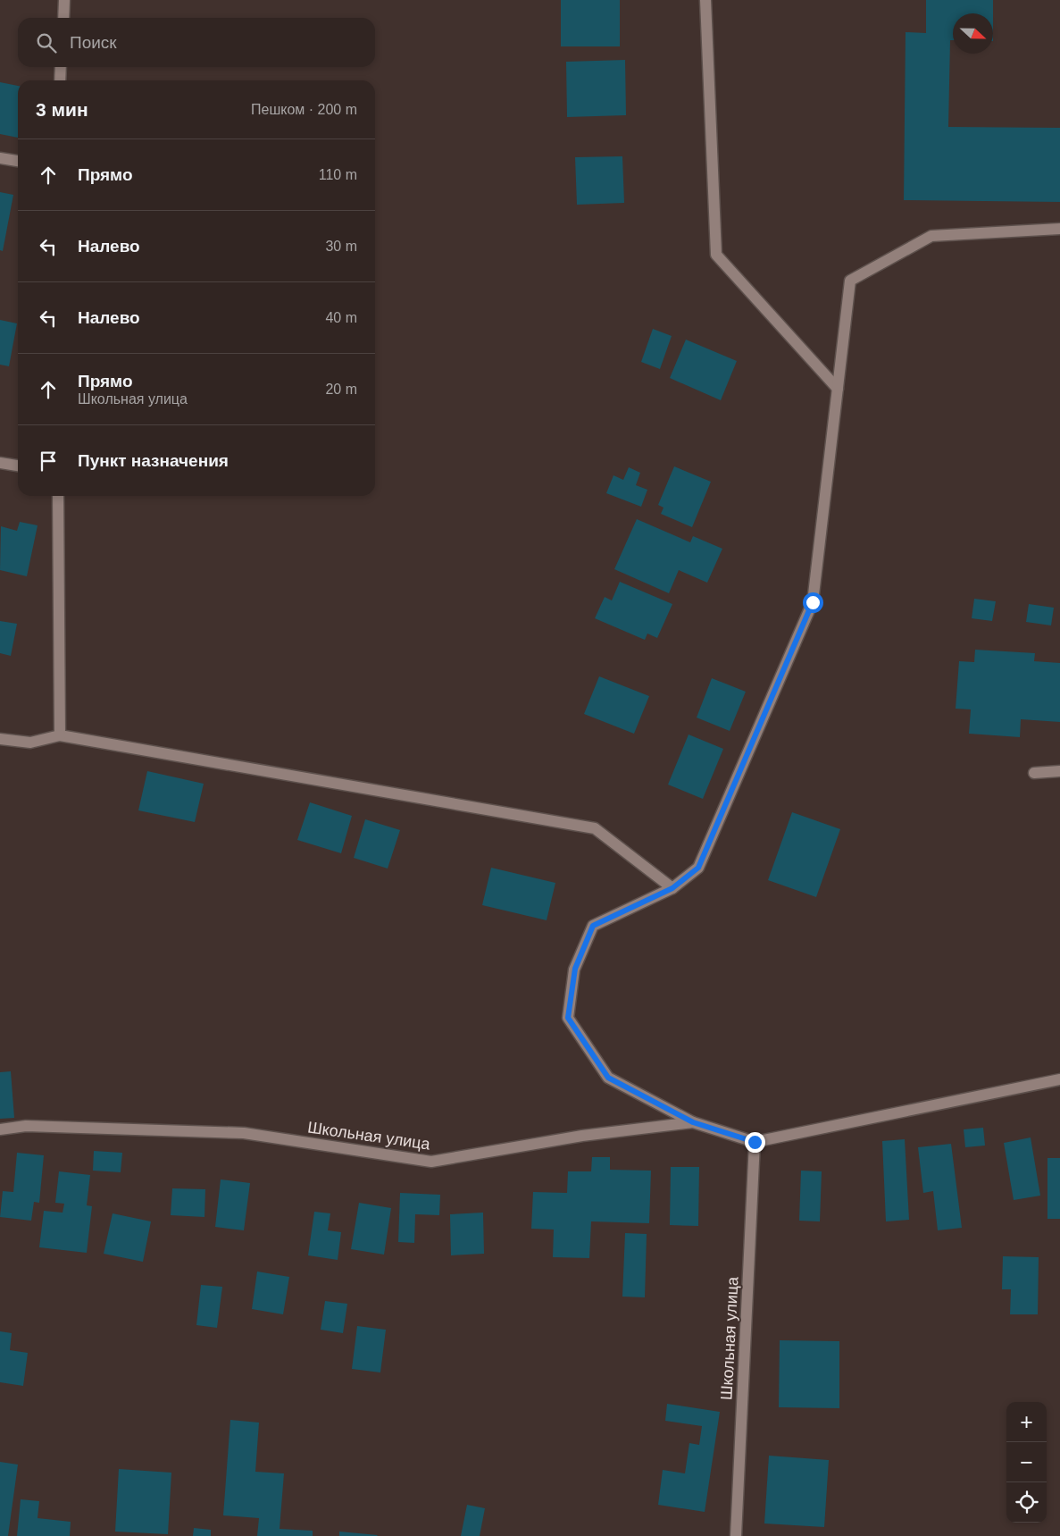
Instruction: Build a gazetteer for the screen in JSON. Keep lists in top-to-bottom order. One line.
{"streets":{"street":["Школьная улица"]},"north":"right","page":{"search":"Поиск","heading":["3 мин","Пешком · 200 m"],"list":[["Прямо","110 m"],["Налево","30 m"],["Налево","40 m"],["Прямо","Школьная улица","20 m"],"Пункт назначения"],"map_buttons":["+","−"]}}
